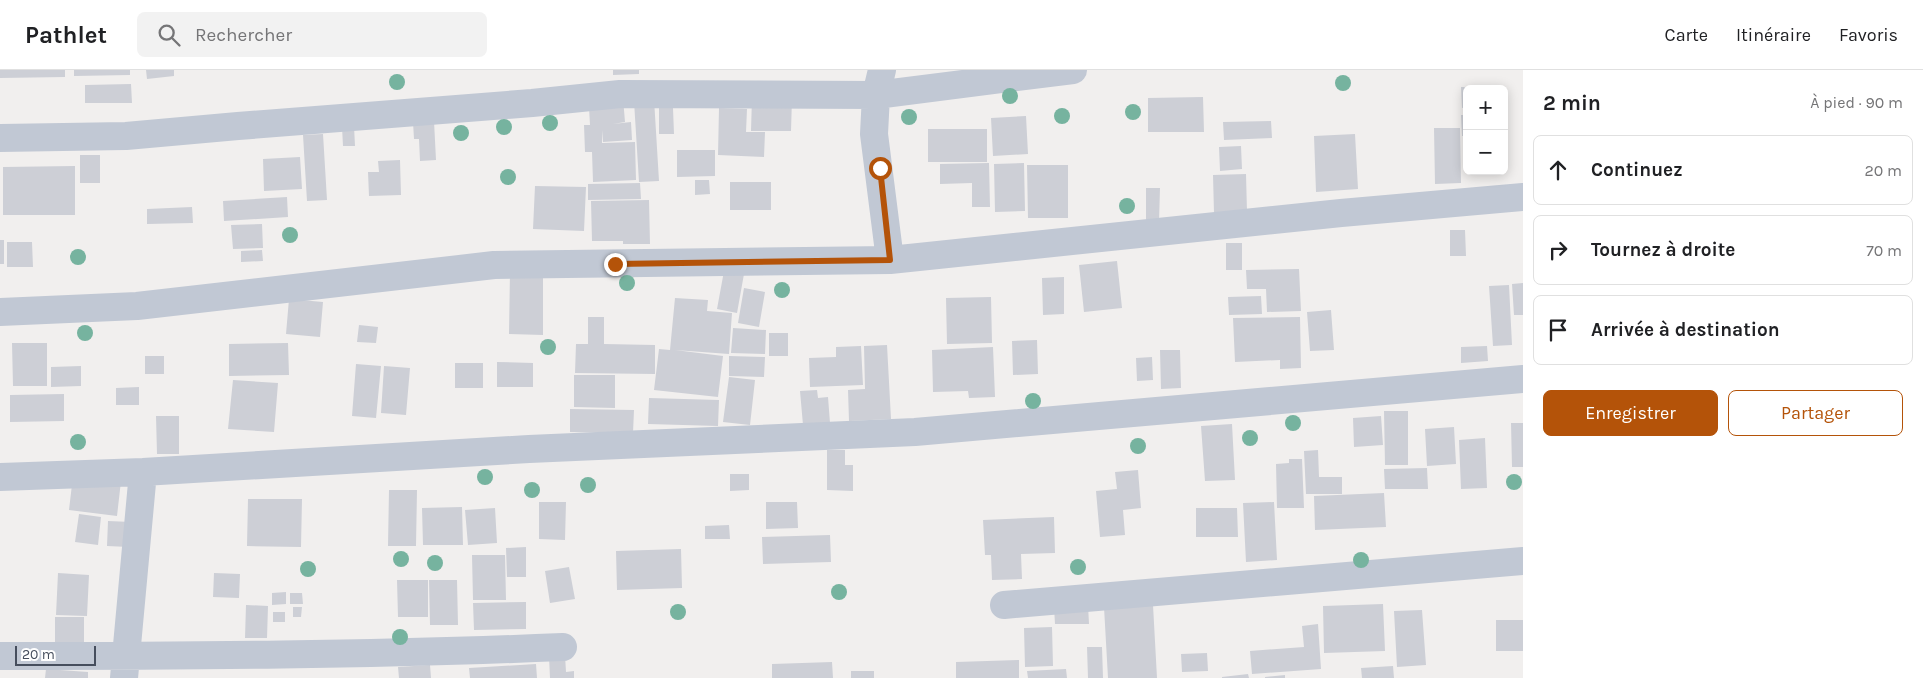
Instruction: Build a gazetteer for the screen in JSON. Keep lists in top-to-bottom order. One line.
{"scale_bar":"20 m","page":{"header":"Pathlet","search":"Rechercher","nav":["Carte","Itinéraire","Favoris"],"heading":["2 min","À pied · 90 m"],"map_buttons":["+","−"],"list":[["Continuez","20 m"],["Tournez à droite","70 m"],"Arrivée à destination"],"buttons":["Enregistrer","Partager"],"scale":"20 m"}}
